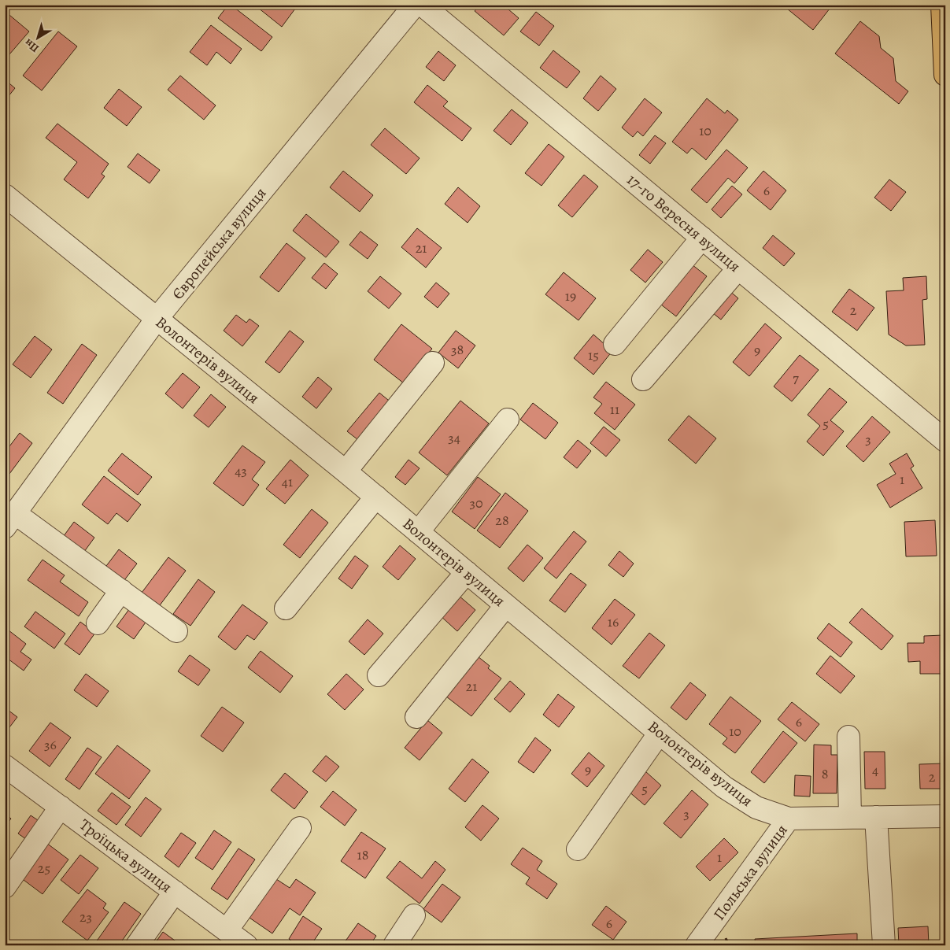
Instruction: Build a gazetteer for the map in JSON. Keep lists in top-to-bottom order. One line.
{"streets":{"street":["17-го Вересня вулиця","Європейська вулиця","Волонтерів вулиця","Троїцька вулиця","Польська вулиця"]},"crossings":[["Європейська вулиця","Волонтерів вулиця"],["Волонтерів вулиця","Польська вулиця"]],"house_numbers":["10","6","21","19","2","38","9","15","7","11","5","34","3","43","1","41","30","28","16","21","6","10","36","9","4","8","2","5","3","18","1","25","23","6"],"north":"bottom left"}
